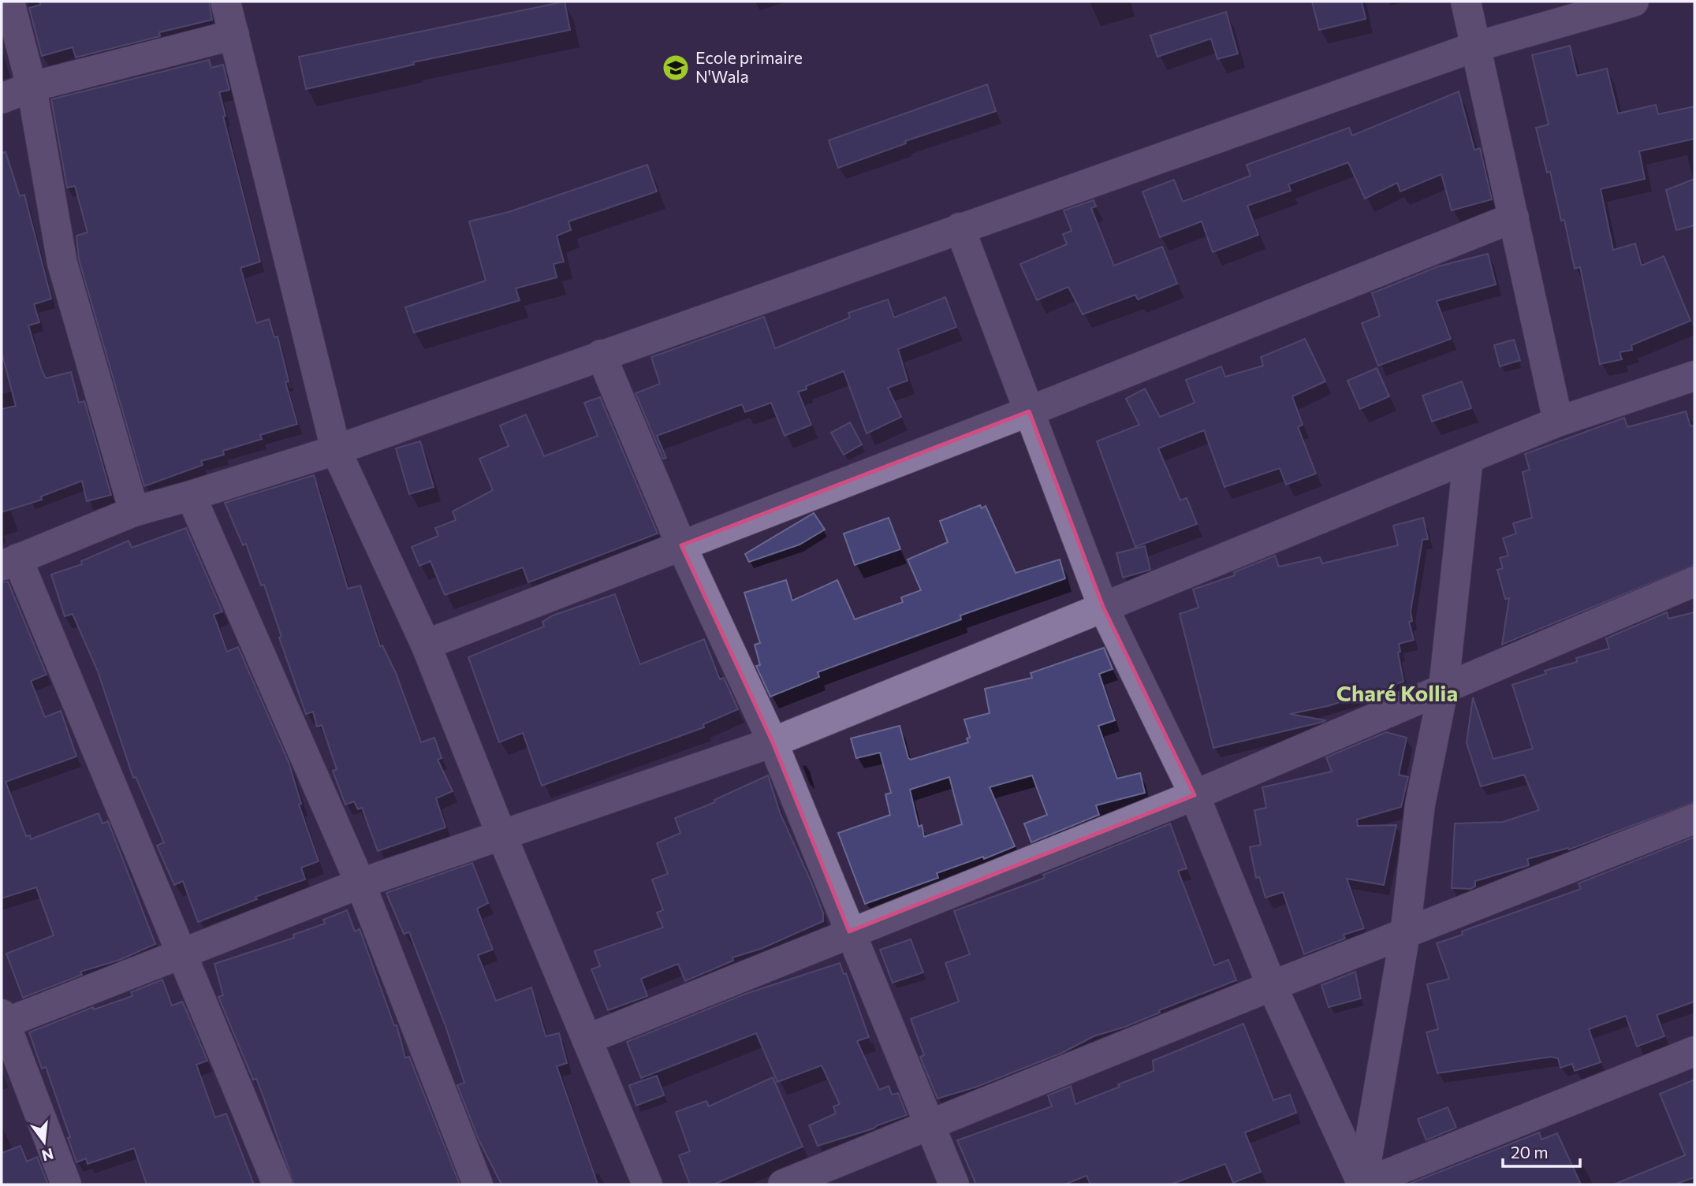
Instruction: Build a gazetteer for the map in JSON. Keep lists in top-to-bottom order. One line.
{"districts":["Charé Kollia"],"places":{"school or university":["Ecole primaire N'Wala"]},"scale_bar":"20 m","north":"bottom"}
